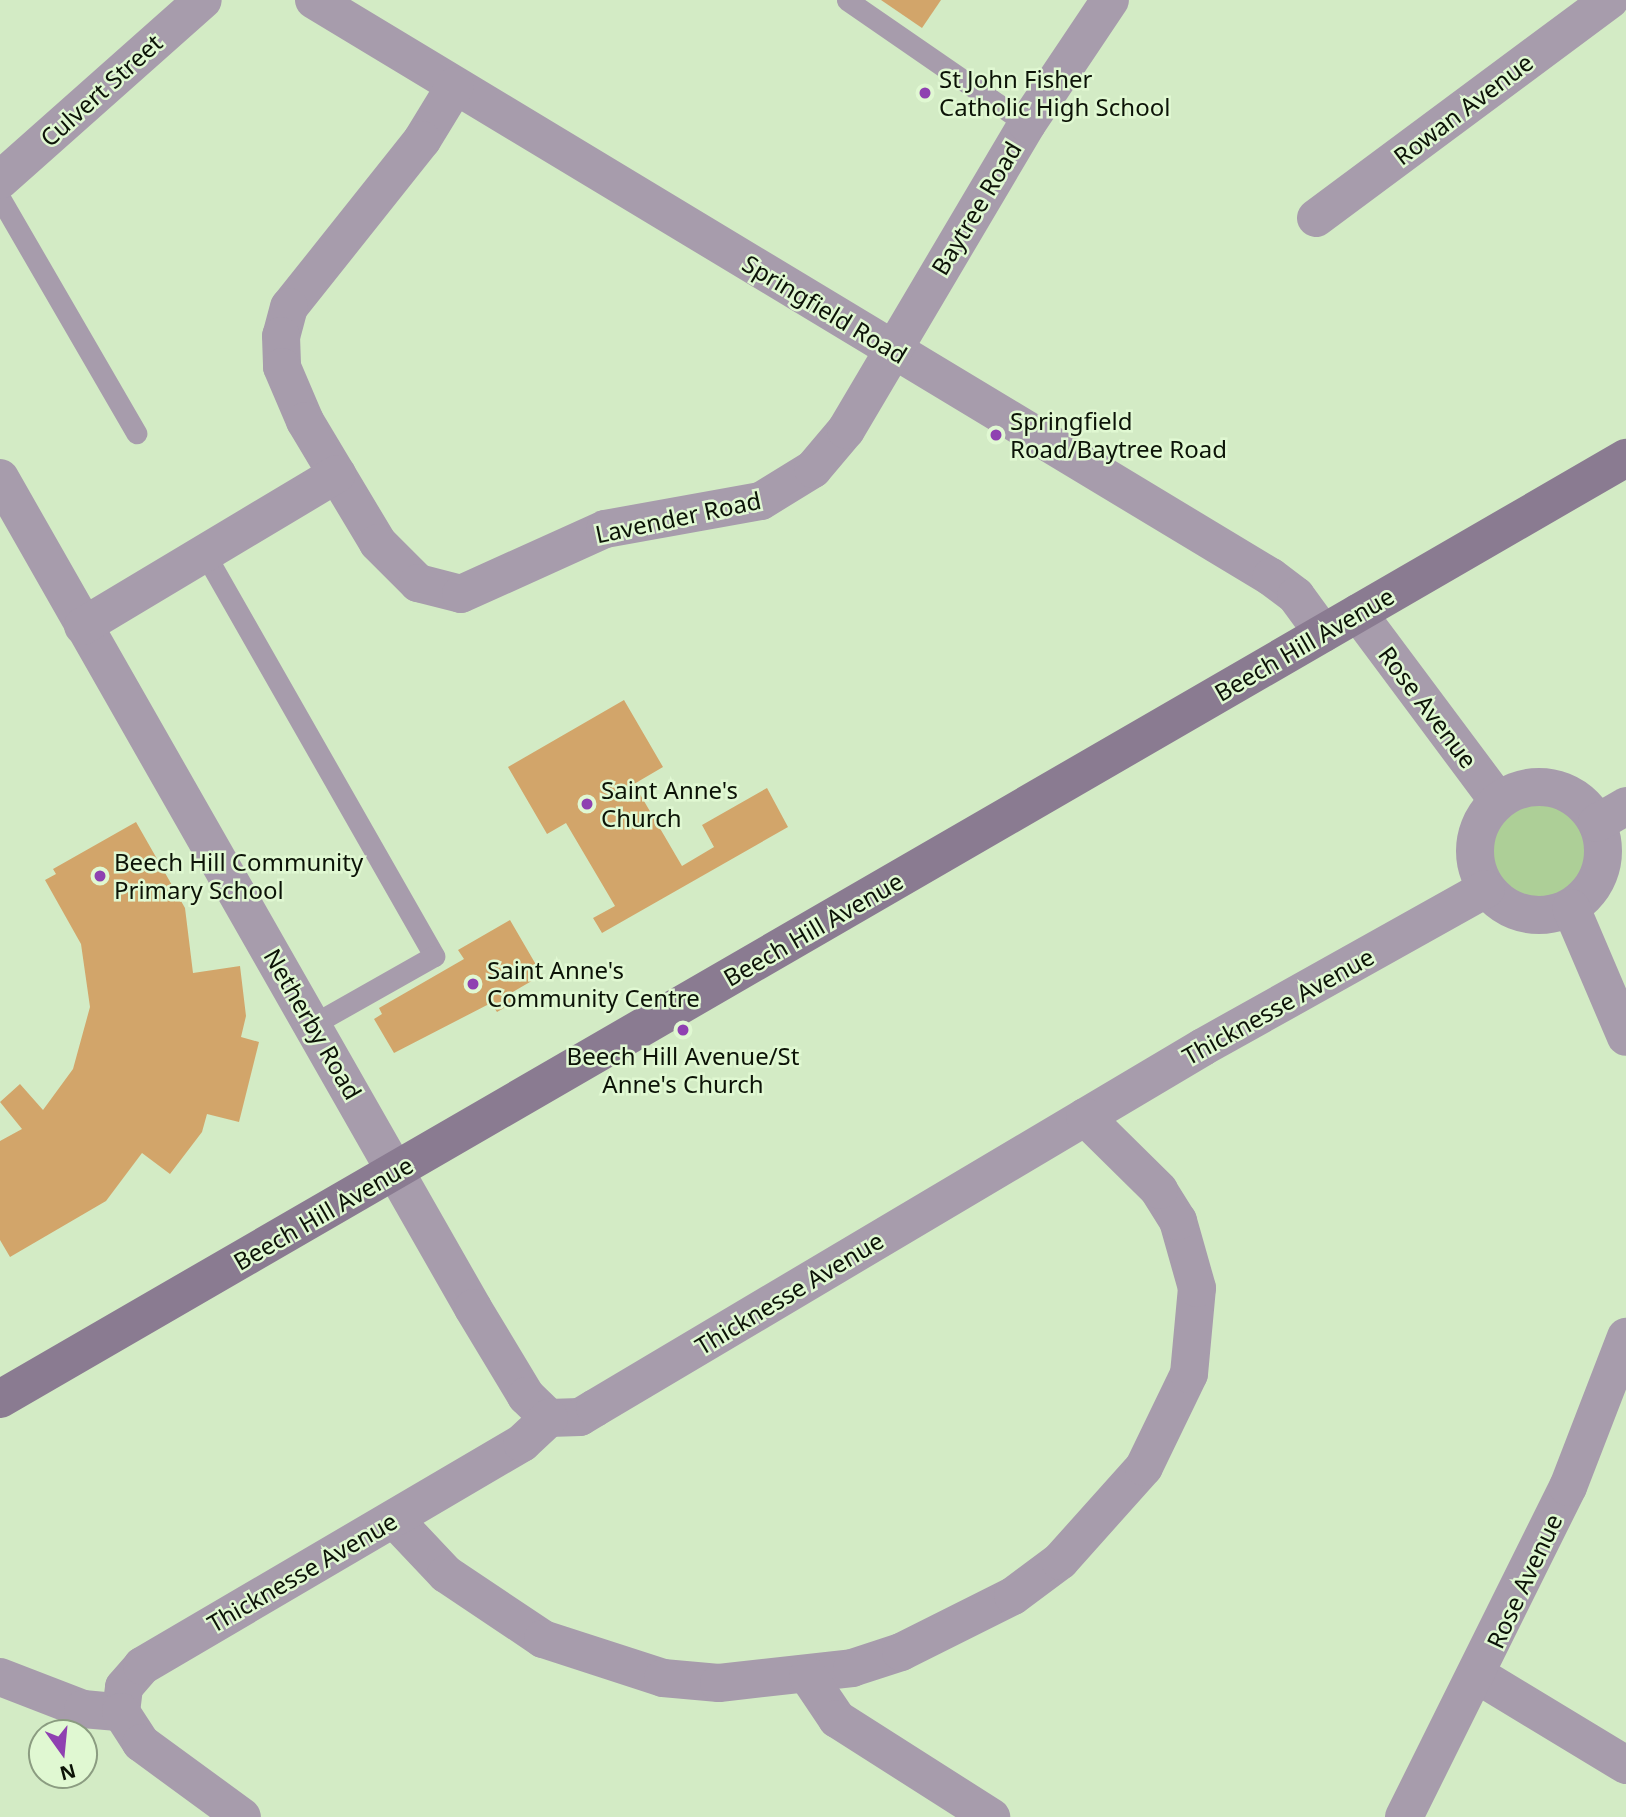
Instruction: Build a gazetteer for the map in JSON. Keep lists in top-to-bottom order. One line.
{"streets":{"street":["Culvert Street","Rowan Avenue","Baytree Road","Springfield Road","Lavender Road","Beech Hill Avenue","Rose Avenue","Thicknesse Avenue","Netherby Road"]},"crossings":[["Baytree Road","Springfield Road"],["Baytree Road","Lavender Road"],["Springfield Road","Lavender Road"],["Springfield Road","Beech Hill Avenue"],["Beech Hill Avenue","Rose Avenue"],["Beech Hill Avenue","Netherby Road"],["Rose Avenue","Thicknesse Avenue"],["Thicknesse Avenue","Netherby Road"]],"places":["St John Fisher Catholic High School","Springfield Road/Baytree Road","Saint Anne's Church","Beech Hill Community Primary School","Saint Anne's Community Centre","Beech Hill Avenue/St Anne's Church"],"north":"bottom"}
